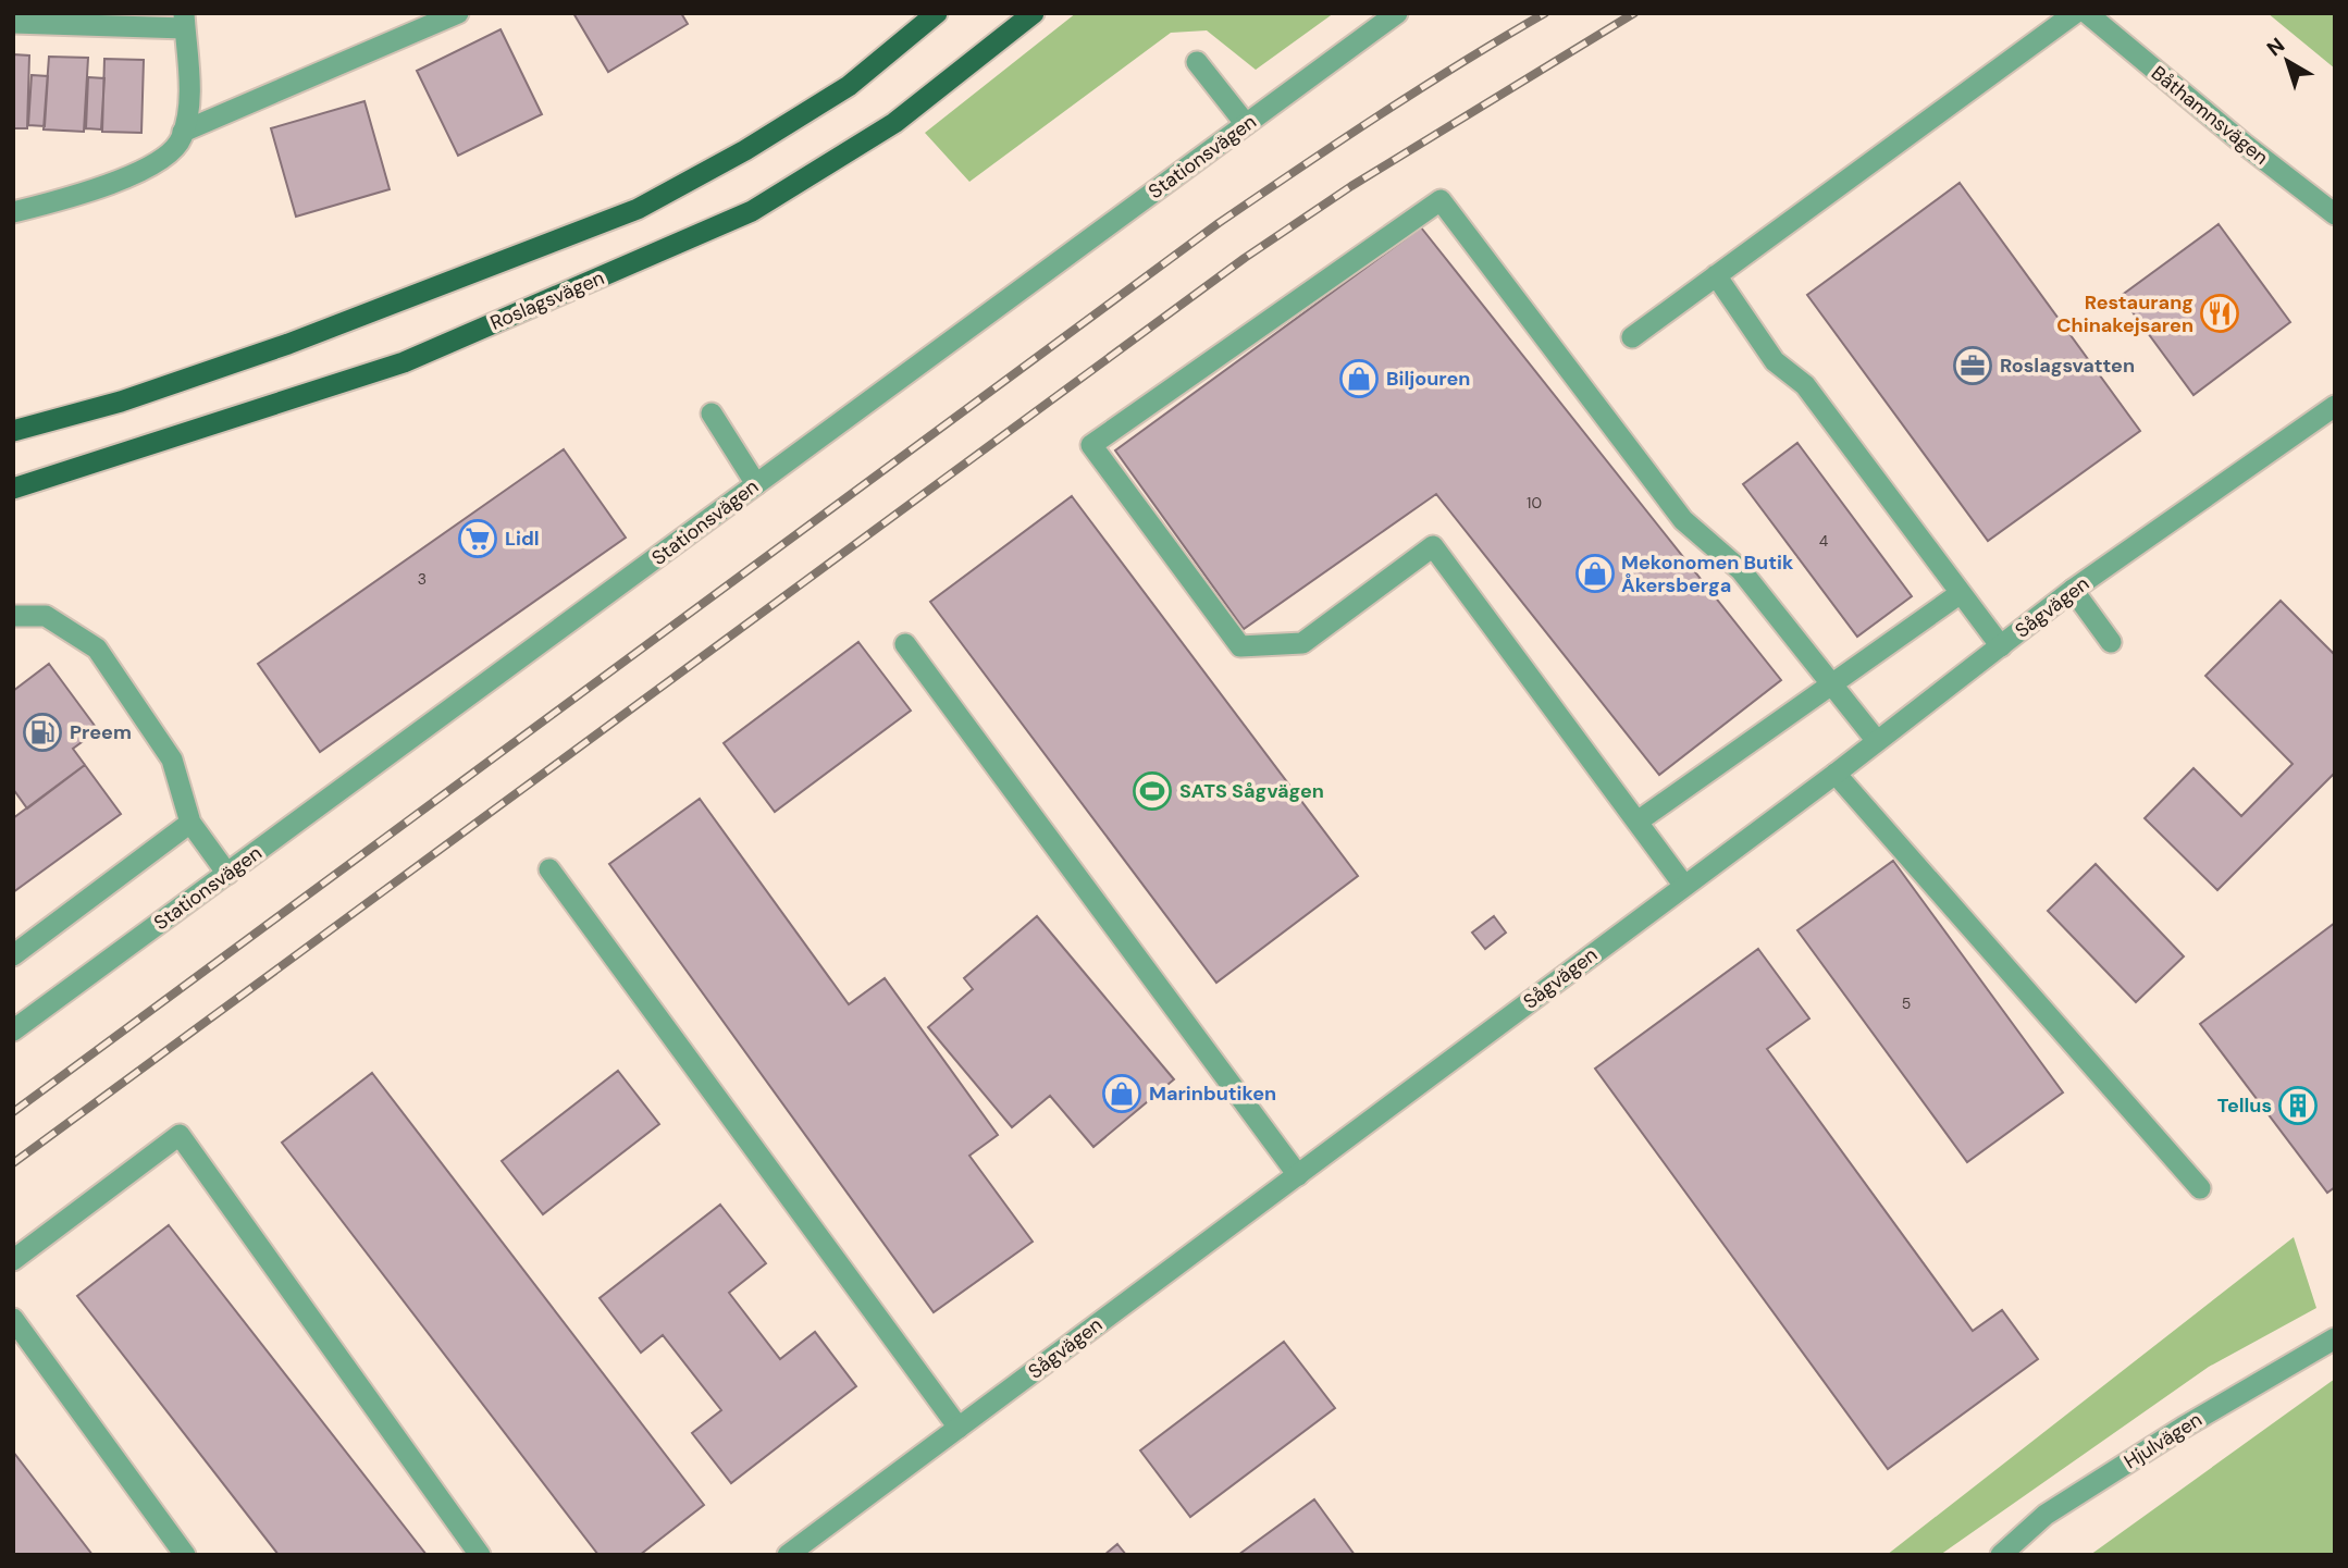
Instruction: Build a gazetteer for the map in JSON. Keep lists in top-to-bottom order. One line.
{"streets":{"main road":["Roslagsvägen"],"street":["Båthamnsvägen","Stationsvägen","Sågvägen","Hjulvägen"]},"places":{"restaurant":["Restaurang Chinakejsaren"],"office":["Roslagsvatten"],"shop":["Biljouren","Mekonomen Butik Åkersberga","Marinbutiken"],"supermarket":["Lidl"],"fuel station":["Preem"],"sports":["SATS Sågvägen"],"building":["Tellus"]},"house_numbers":["10","4","3","5"],"north":"top left"}
